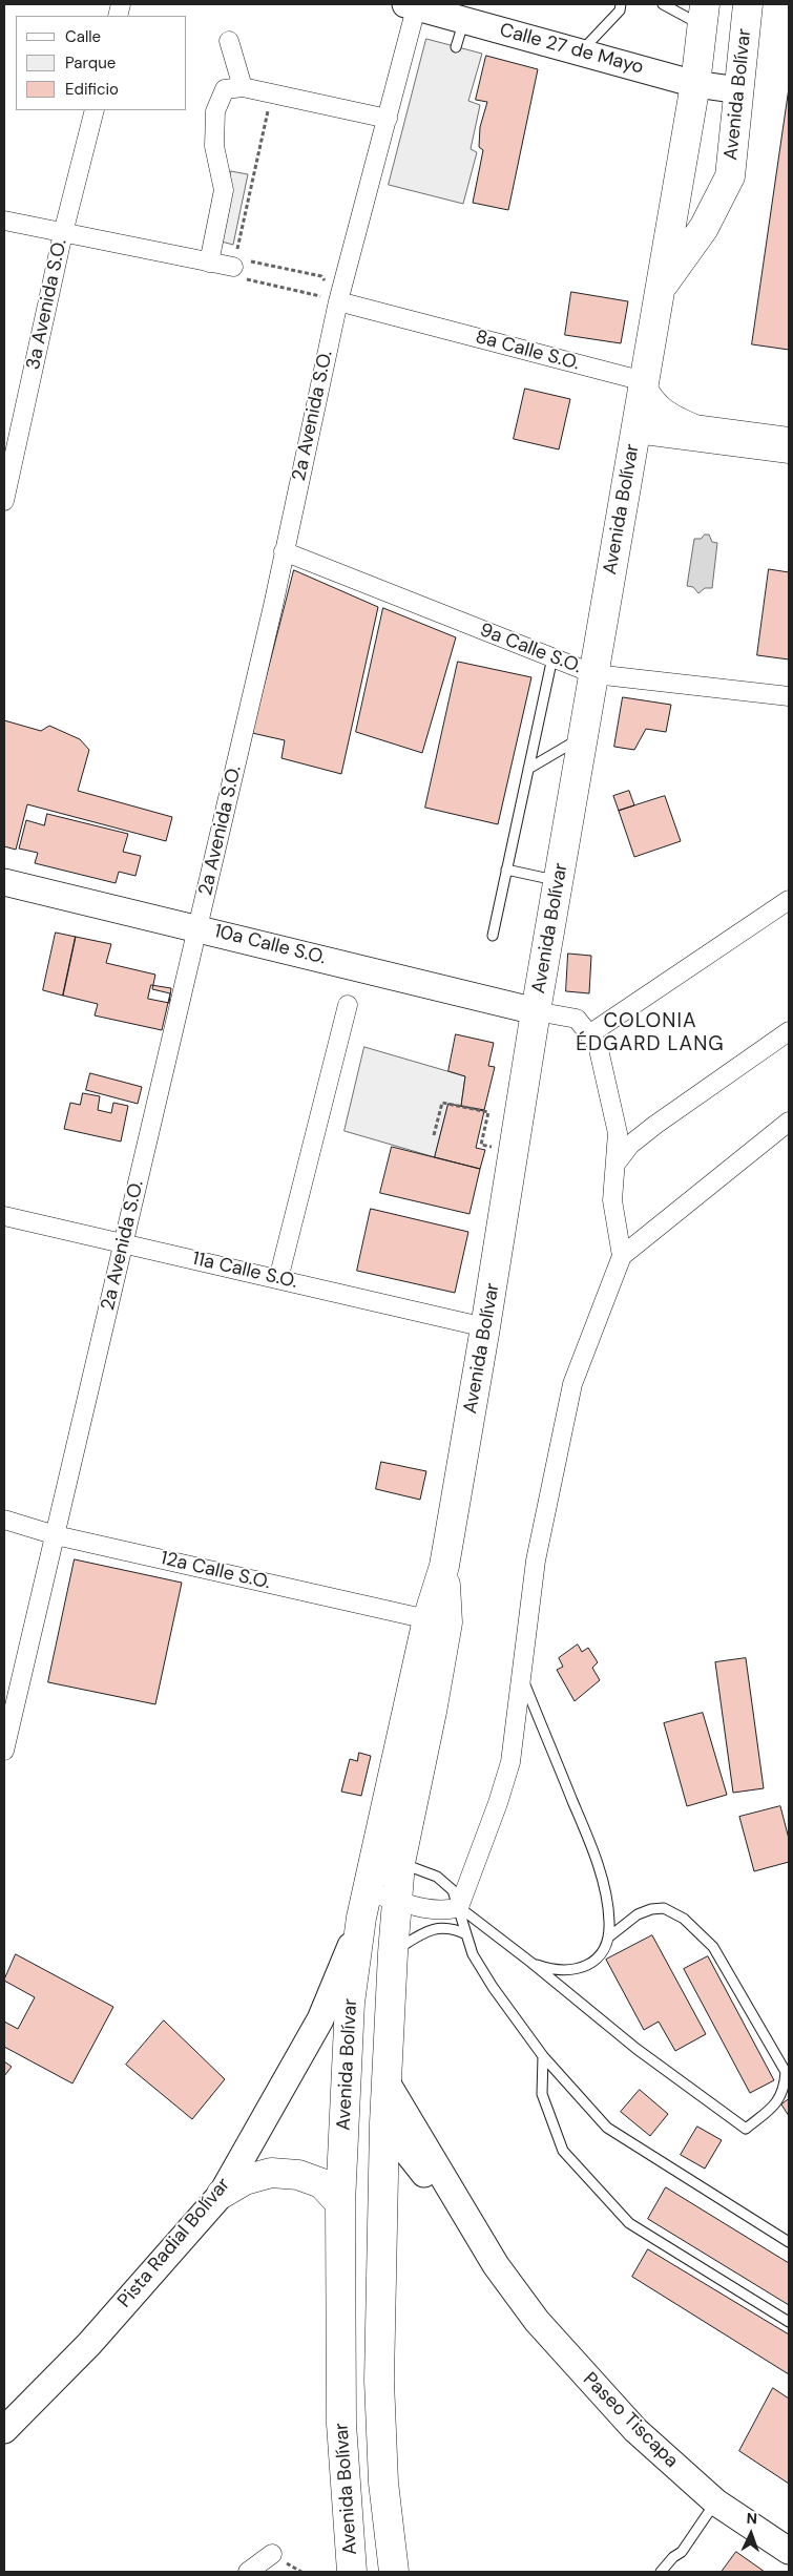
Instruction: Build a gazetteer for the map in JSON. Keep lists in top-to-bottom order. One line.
{"streets":{"highway":["Avenida Bolívar"],"street":["Calle 27 de Mayo","3a Avenida S.O.","8a Calle S.O.","2a Avenida S.O.","9a Calle S.O.","10a Calle S.O.","11a Calle S.O.","12a Calle S.O.","Pista Radial Bolívar","Paseo Tiscapa"]},"crossings":[["Calle 27 de Mayo","Avenida Bolívar"],["Calle 27 de Mayo","2a Avenida S.O."],["Avenida Bolívar","8a Calle S.O."],["Avenida Bolívar","9a Calle S.O."],["Avenida Bolívar","10a Calle S.O."],["Avenida Bolívar","11a Calle S.O."],["Avenida Bolívar","12a Calle S.O."],["Avenida Bolívar","Pista Radial Bolívar"],["Avenida Bolívar","Paseo Tiscapa"],["8a Calle S.O.","2a Avenida S.O."],["2a Avenida S.O.","9a Calle S.O."],["2a Avenida S.O.","10a Calle S.O."],["2a Avenida S.O.","11a Calle S.O."],["2a Avenida S.O.","12a Calle S.O."]],"districts":["COLONIA ÉDGARD LANG"],"legend":["Calle","Parque","Edificio"],"north":"top"}
